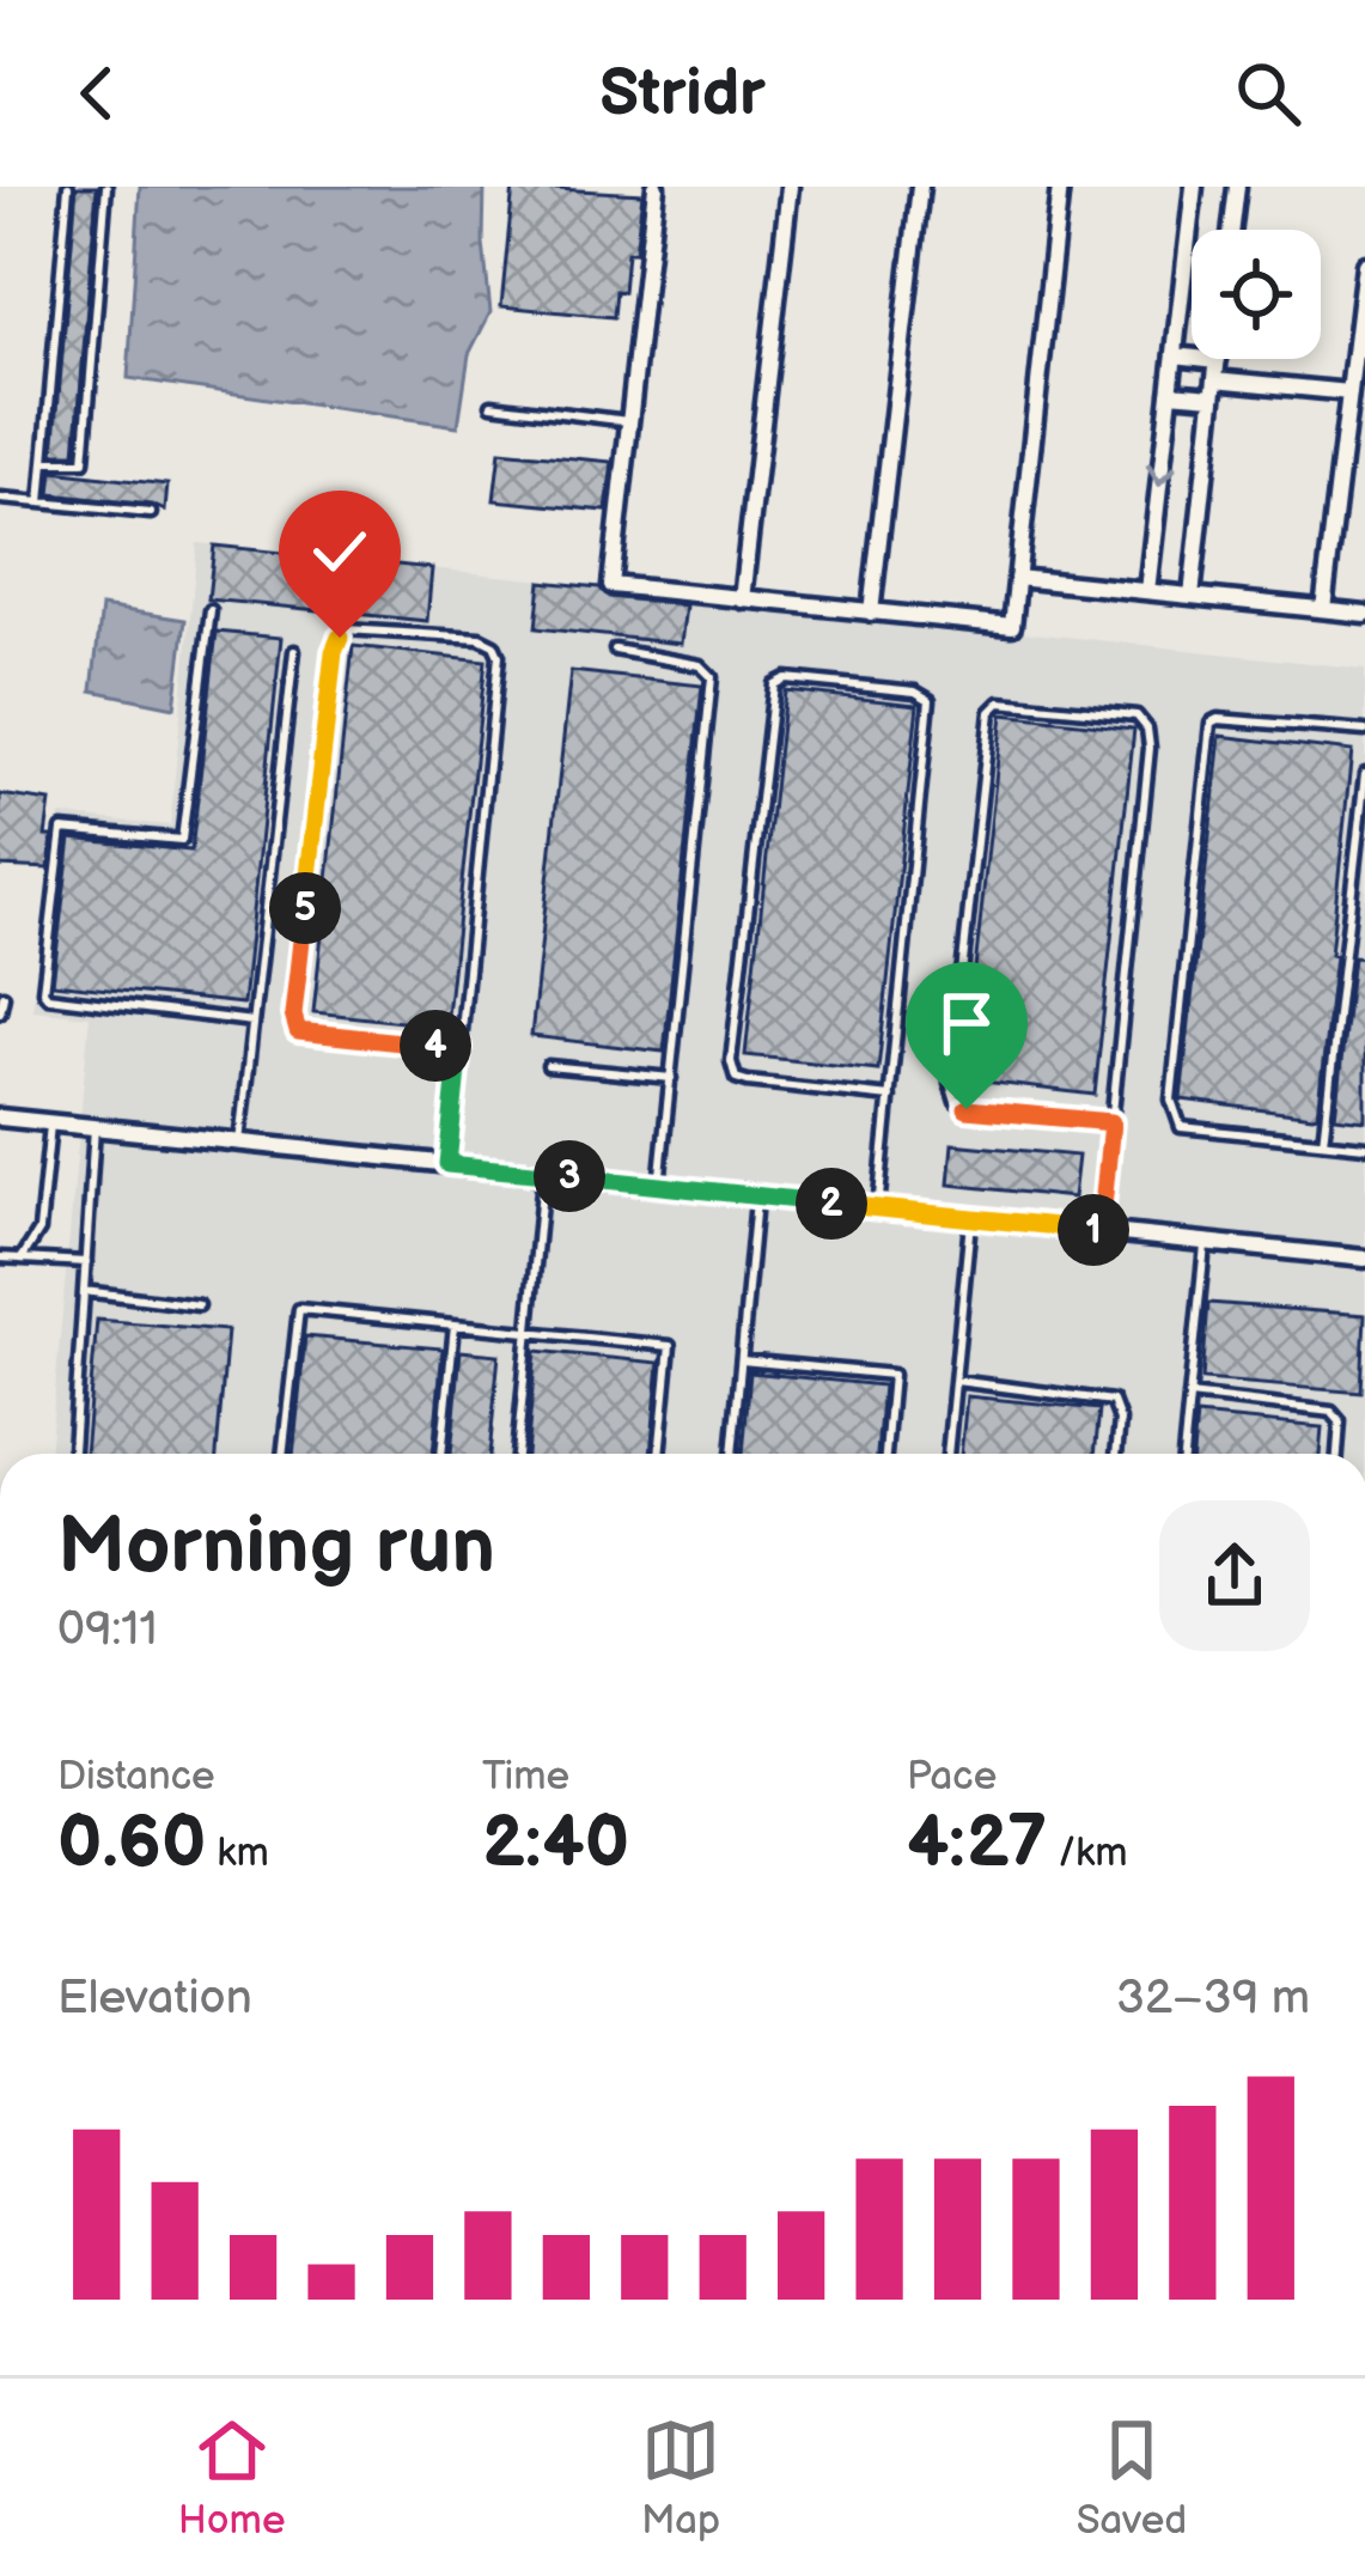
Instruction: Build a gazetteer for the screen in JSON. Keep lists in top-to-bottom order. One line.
{"page":{"header":"Stridr","pins":["5","4","3","2","1"],"heading":["Morning run","09:11"],"stats":[["Distance","0.60 km"],["Time","2:40"],["Pace","4:27 /km"]],"chart":["Elevation","32–39 m"],"tabs":["Home","Map","Saved"]}}
